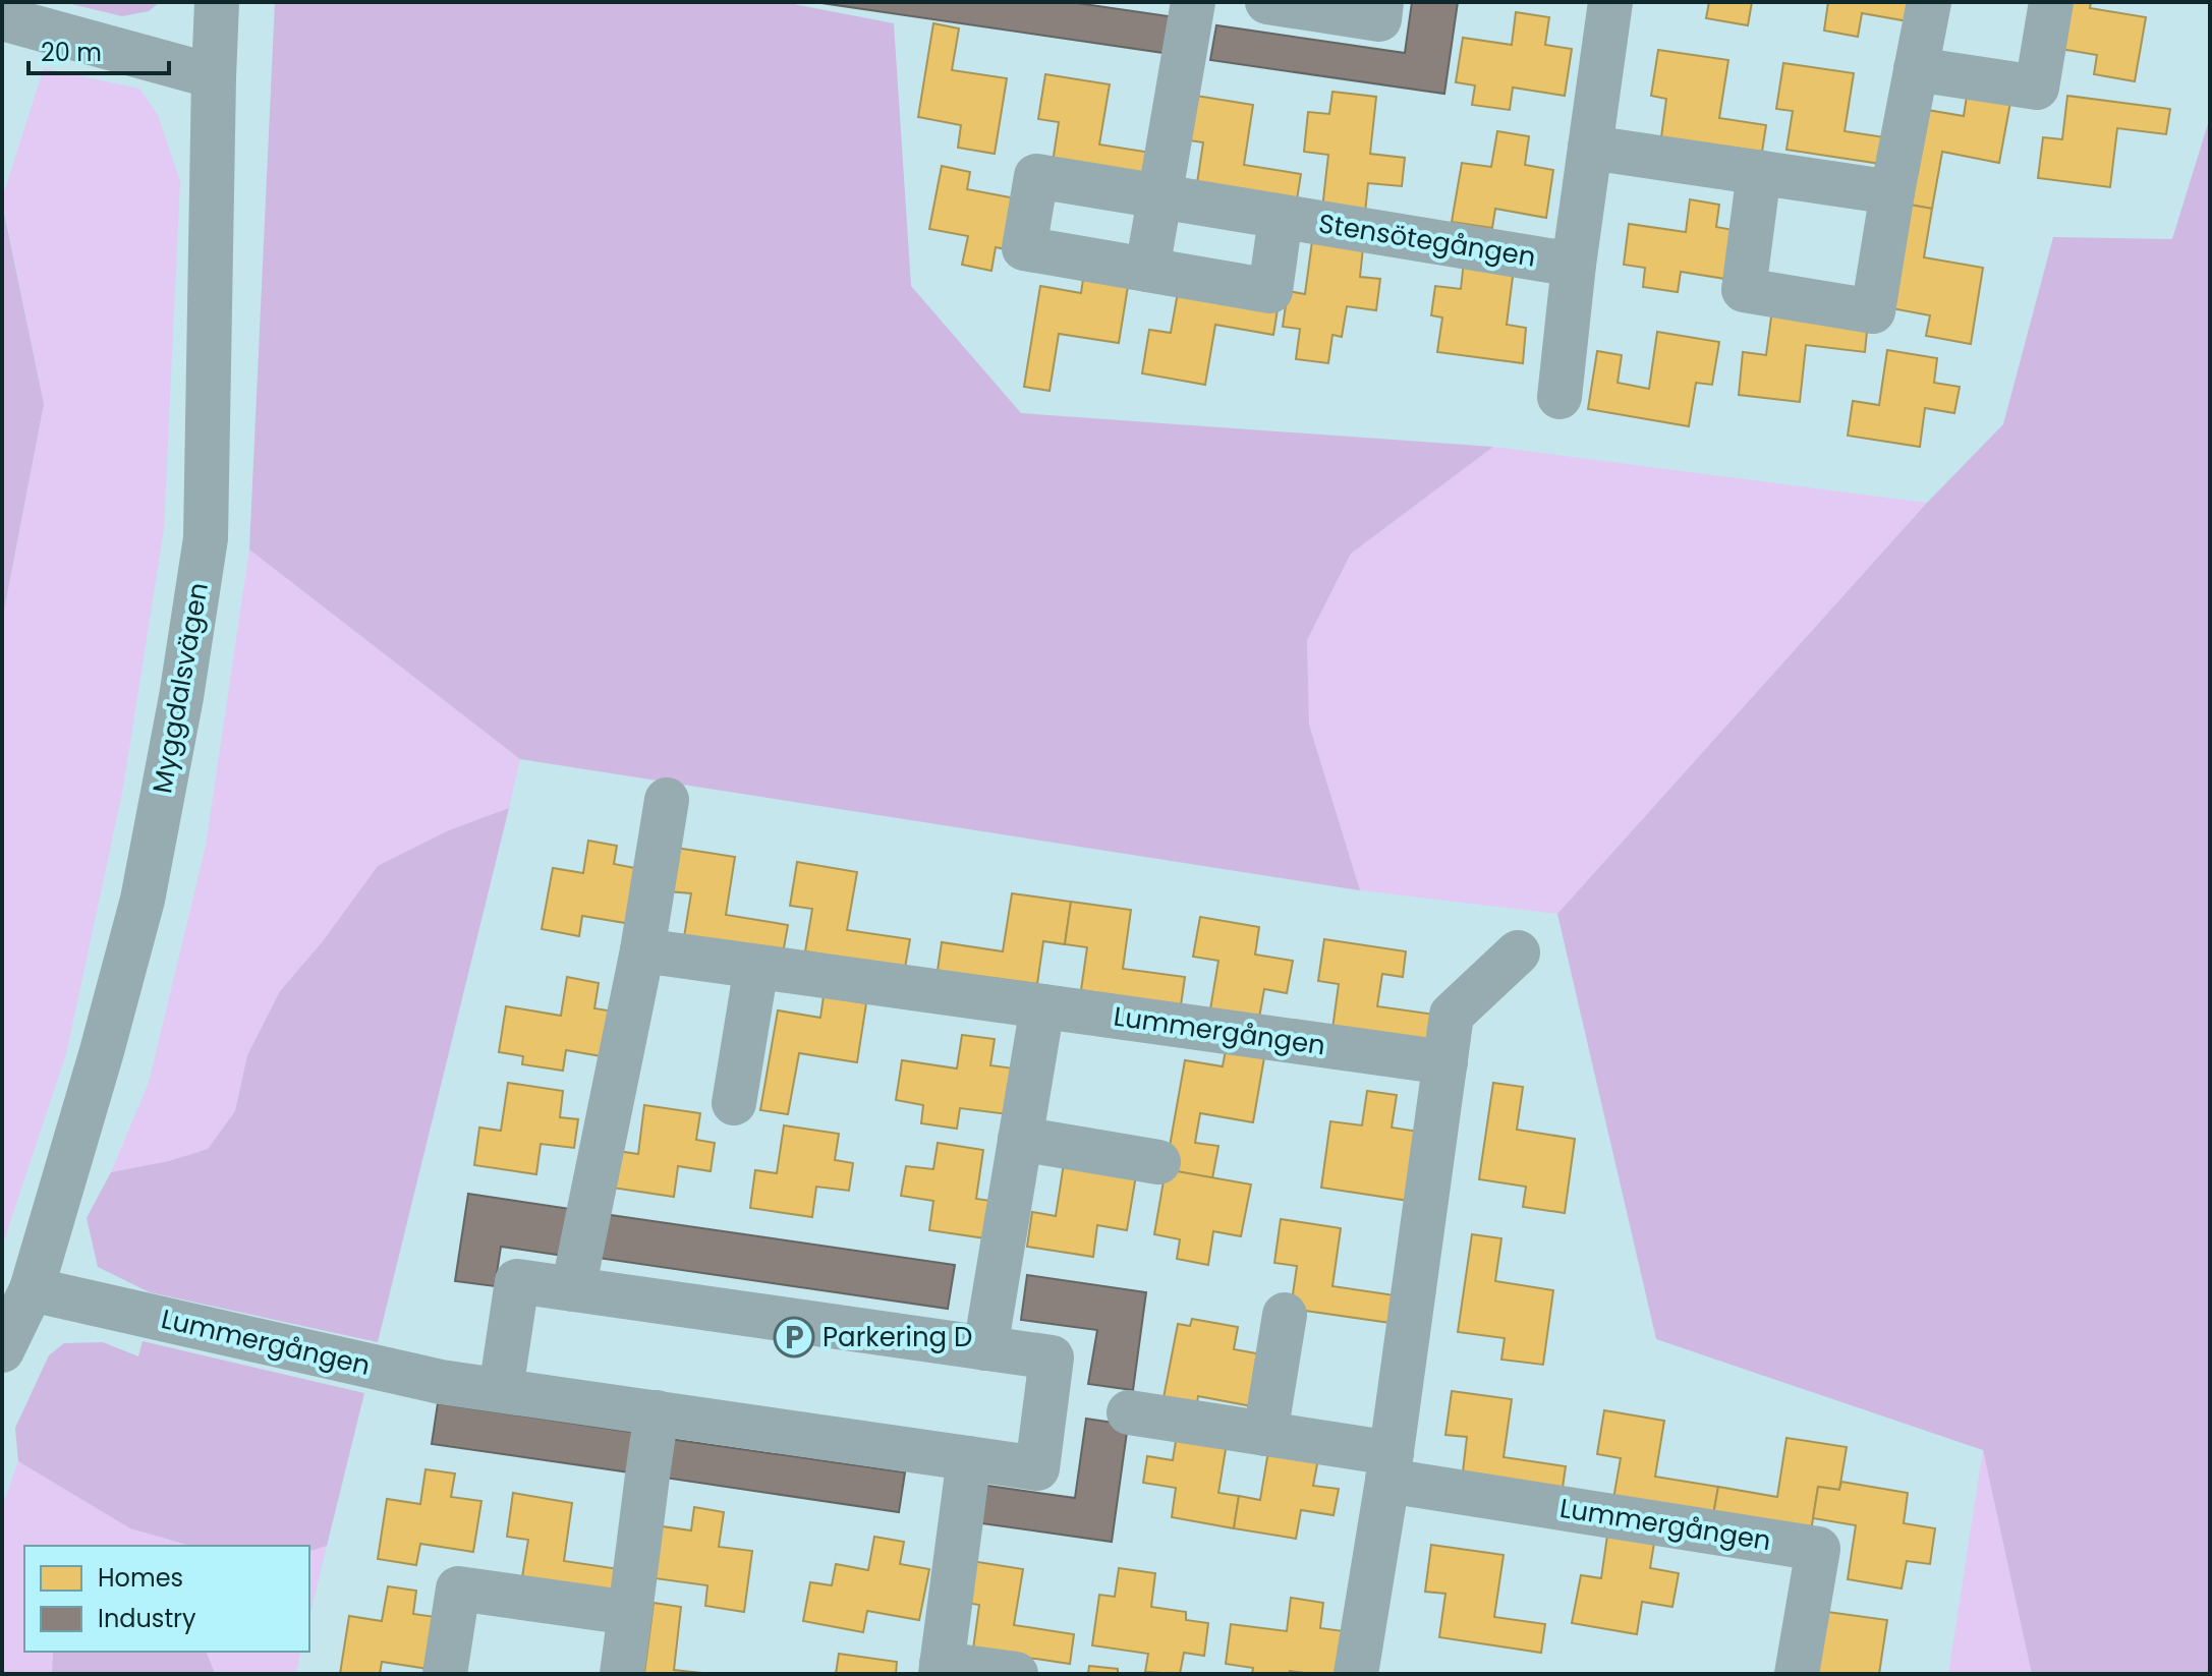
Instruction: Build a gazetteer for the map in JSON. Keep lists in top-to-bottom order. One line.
{"streets":{"street":["Stensötegången","Myggdalsvägen","Lummergången"]},"crossings":[["Myggdalsvägen","Lummergången"]],"places":{"parking":["Parkering D"]},"legend":["Homes","Industry"],"scale_bar":"20 m"}
